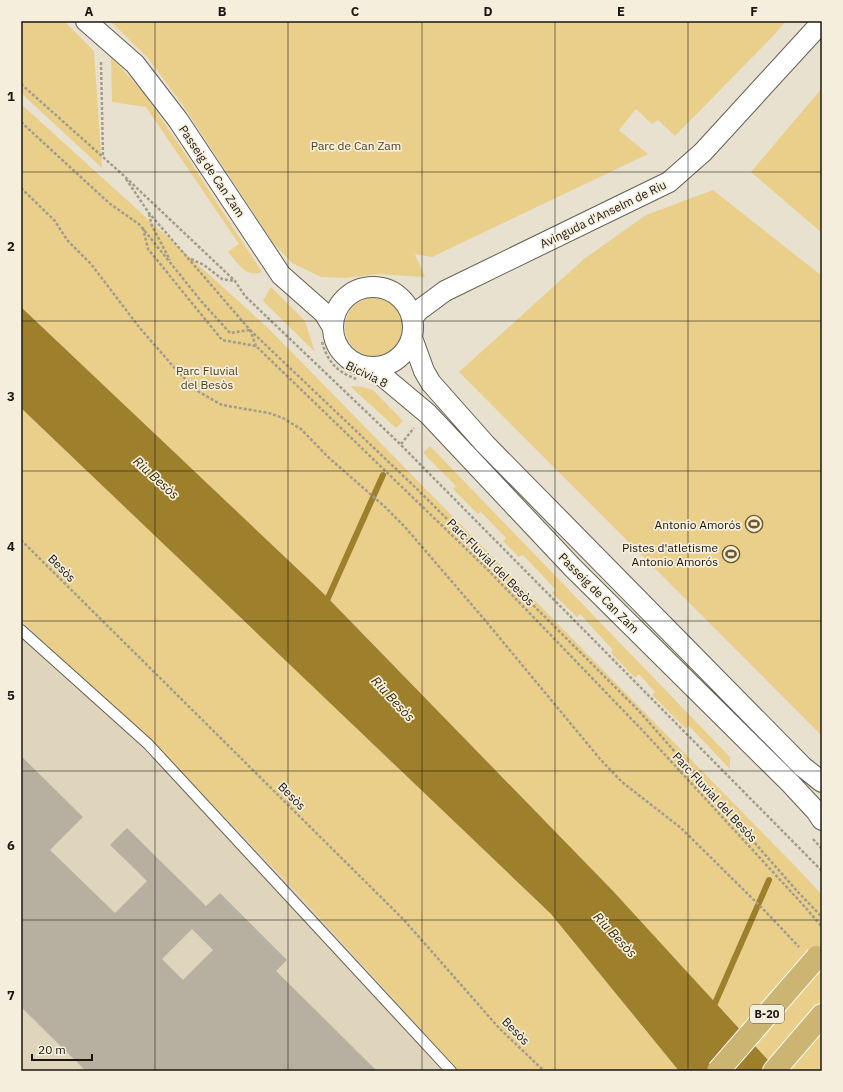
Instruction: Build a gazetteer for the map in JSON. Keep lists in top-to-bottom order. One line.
{"streets":{"highway":["B-20"],"street":["Passeig de Can Zam","Avinguda d'Anselm de Riu"],"path":["Bicivia 8","Parc Fluvial del Besòs","Besòs"]},"crossings":[["Passeig de Can Zam","Avinguda d'Anselm de Riu"],["Passeig de Can Zam","Bicivia 8"],["Avinguda d'Anselm de Riu","Bicivia 8"]],"water":["Riu Besòs"],"parks":["Parc de Can Zam","Parc Fluvial del Besòs"],"places":{"sports":["Antonio Amorós","Pistes d'atletisme Antonio Amorós"]},"scale_bar":"20 m","grid":{"columns":["A","B","C","D","E","F"],"rows":["1","2","3","4","5","6","7"]}}
